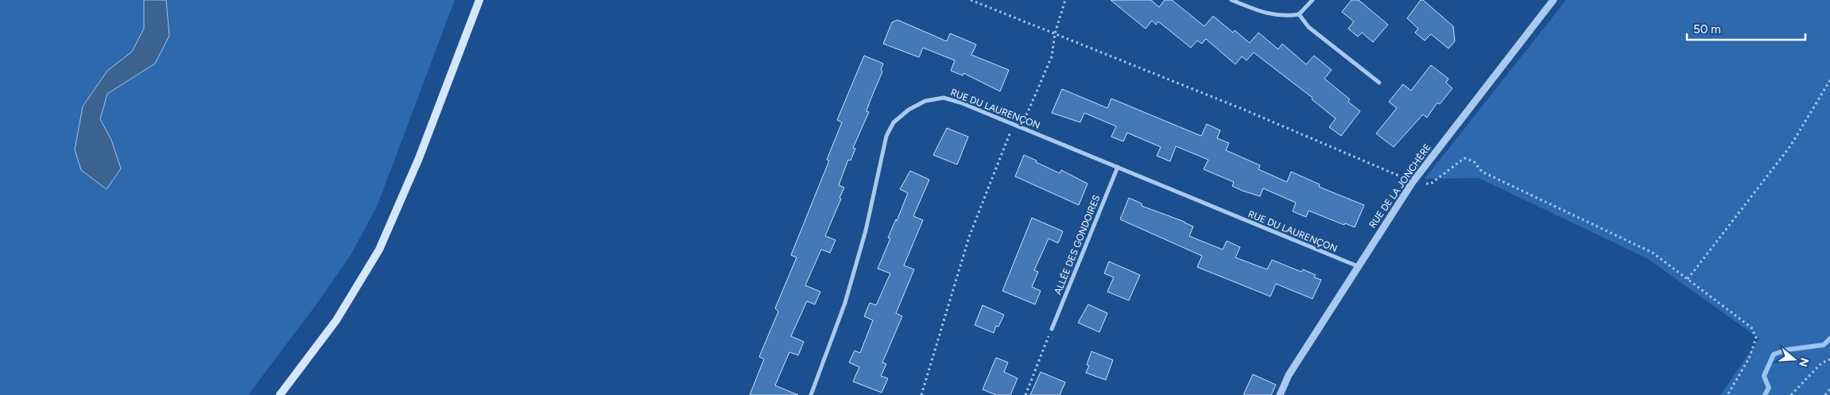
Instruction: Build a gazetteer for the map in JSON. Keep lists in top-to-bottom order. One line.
{"streets":{"street":["RUE DU LAURENÇON","RUE DE LA JONCHÈRE","ALLÉE DES GONDOIRES"]},"crossings":[["RUE DU LAURENÇON","RUE DE LA JONCHÈRE"],["RUE DU LAURENÇON","ALLÉE DES GONDOIRES"]],"scale_bar":"50 m","north":"right"}
